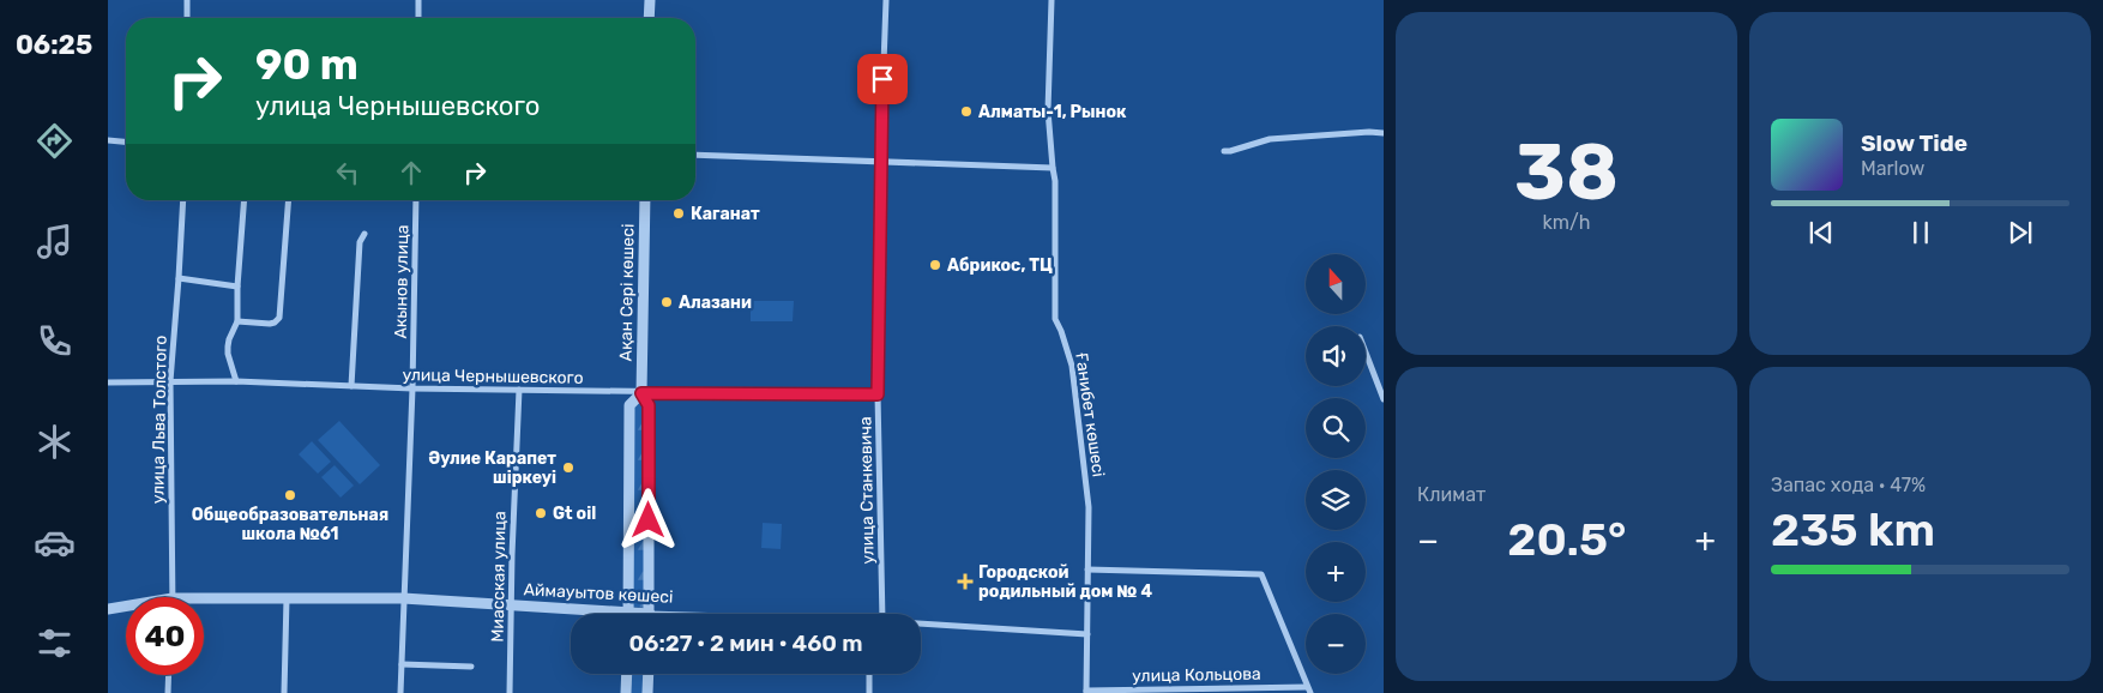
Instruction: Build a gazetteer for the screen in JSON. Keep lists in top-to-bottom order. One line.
{"streets":{"street":["Акынов улица","Ақан Сері көшесі","улица Чернышевского","Ғанибет көшесі","улица Льва Толстого","улица Станкевича","Миасская улица","Аймауытов көшесі","улица Кольцова"]},"crossings":[["Акынов улица","улица Чернышевского"],["Акынов улица","Аймауытов көшесі"],["Ақан Сері көшесі","улица Чернышевского"],["Ақан Сері көшесі","Аймауытов көшесі"],["улица Чернышевского","улица Льва Толстого"],["улица Чернышевского","улица Станкевича"],["улица Чернышевского","Миасская улица"],["Ғанибет көшесі","Аймауытов көшесі"],["Ғанибет көшесі","улица Кольцова"],["Миасская улица","Аймауытов көшесі"]],"places":{"other":["Алматы-1, Рынок","Каганат","Абрикос, ТЦ","Алазани","Әулие Карапет шіркеуі","Общеобразовательная школа №61","Gt oil"],"health":["Городской родильный дом № 4"]},"north":"top","page":{"tabs":"06:25","tile":[["38","km/h"],"Климат",["Запас хода · 47%","235 km"]],"turn":["90 m","улица Чернышевского"],"song":["Slow Tide","Marlow"],"map_buttons":["+","−"],"heat":["−","20.5°","+"],"limit":"40","trip":"06:27 · 2 мин · 460 m"}}
